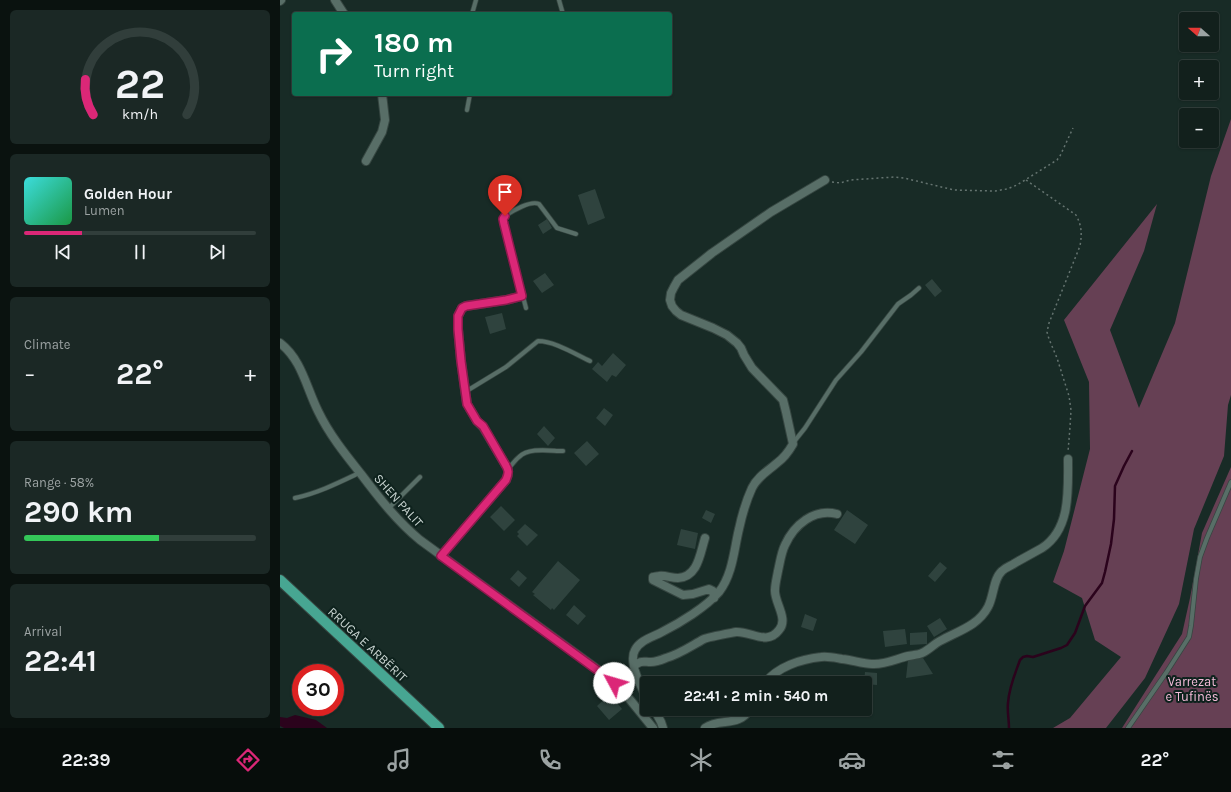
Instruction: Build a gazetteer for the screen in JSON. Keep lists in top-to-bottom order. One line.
{"streets":{"main road":["RRUGA E ARBËRIT"],"street":["SHEN PALIT"]},"parks":["Varrezat e Tufinës"],"north":"left","page":{"map_buttons":["+","−"],"turn":["180 m","Turn right"],"song":["Golden Hour","Lumen"],"tile":["Climate",["Range · 58%","290 km"],["Arrival","22:41"]],"heat":["−","22°","+"],"limit":"30","trip":"22:41 · 2 min · 540 m","tabs":["22:39","22°"],"gauge":["22","km/h"]}}
